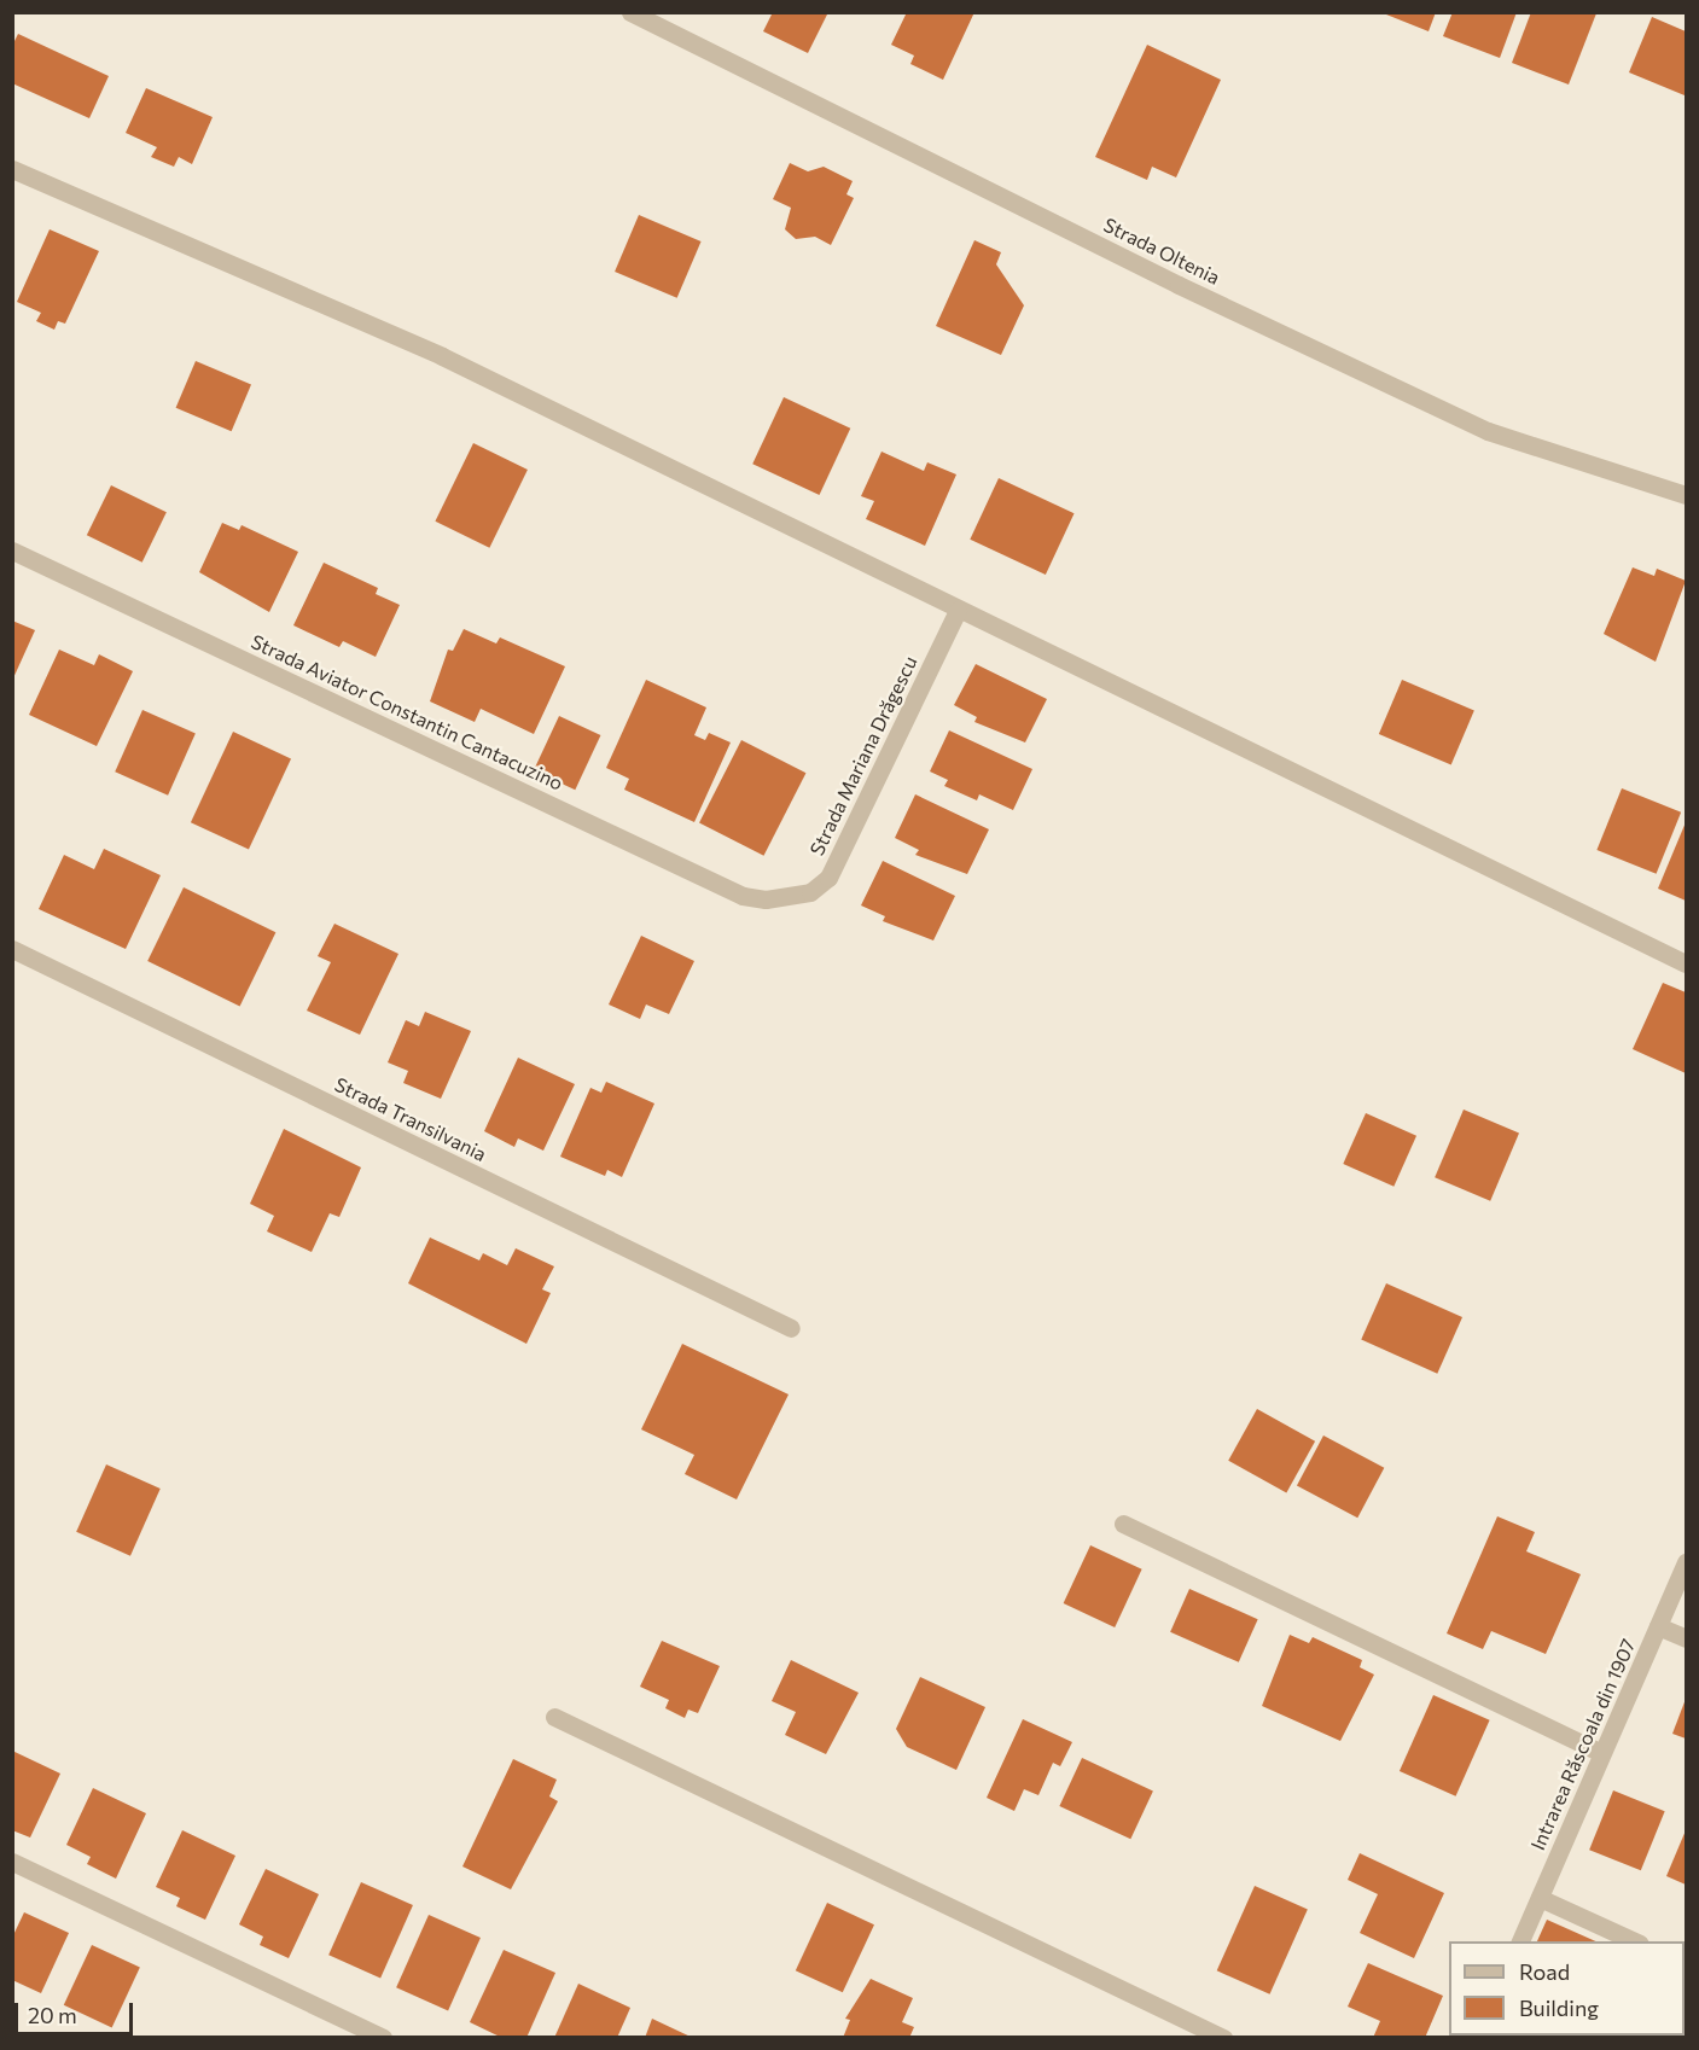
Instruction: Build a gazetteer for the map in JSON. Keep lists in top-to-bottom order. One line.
{"streets":{"street":["Strada Oltenia","Strada Aviator Constantin Cantacuzino","Strada Mariana Drăgescu","Strada Transilvania","Intrarea Răscoala din 1907"]},"crossings":[["Strada Aviator Constantin Cantacuzino","Strada Mariana Drăgescu"]],"legend":["Road","Building"],"scale_bar":"20 m"}
